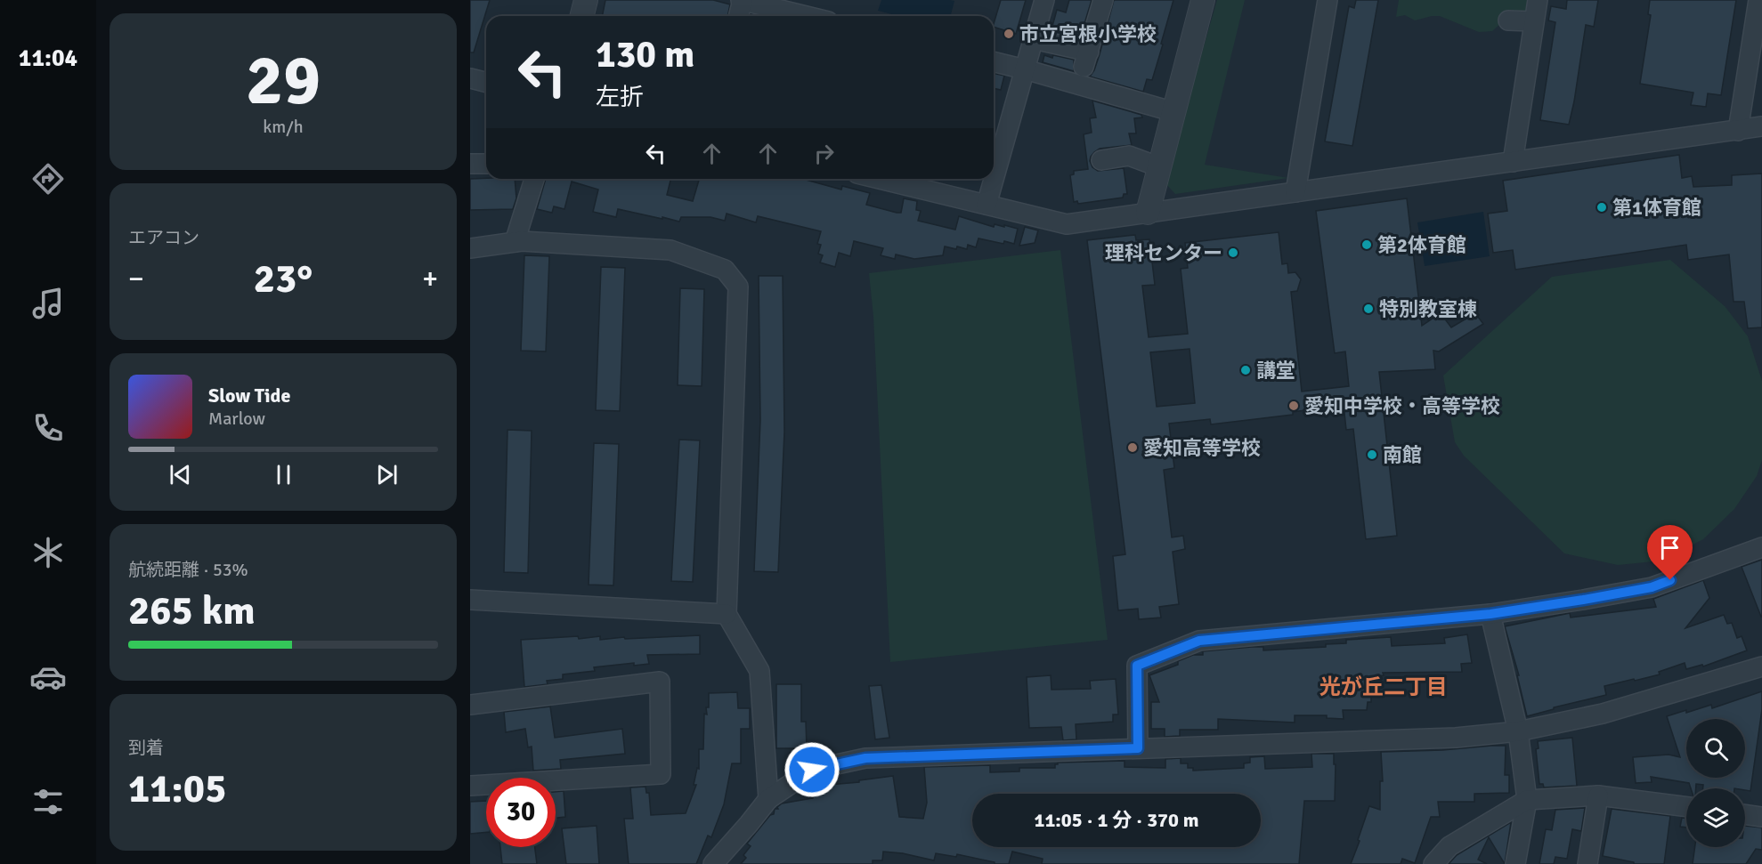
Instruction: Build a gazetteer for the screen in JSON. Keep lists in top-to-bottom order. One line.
{"districts":["光が丘二丁目"],"places":["市立宮根小学校","第1体育館","第2体育館","理科センター","特別教室棟","講堂","愛知中学校・高等学校","愛知高等学校","南館"],"page":{"tabs":"11:04","tile":[["29","km/h"],"エアコン",["航続距離 · 53%","265 km"],["到着","11:05"]],"turn":["130 m","左折"],"heat":["−","23°","+"],"song":["Slow Tide","Marlow"],"limit":"30","trip":"11:05 · 1 分 · 370 m"}}
